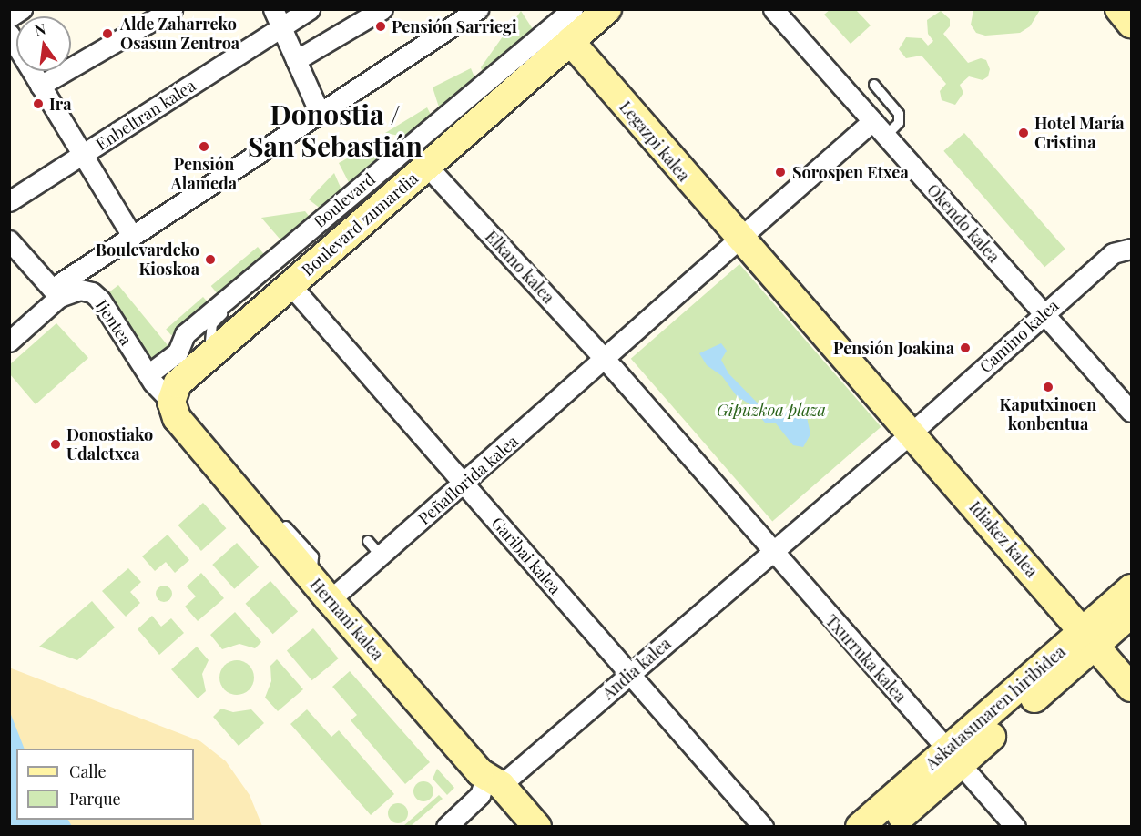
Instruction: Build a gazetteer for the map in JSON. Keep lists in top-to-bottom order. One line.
{"streets":{"main road":["Legazpi kalea","Boulevard zumardia","Idiakez kalea","Hernani kalea","Askatasunaren hiribidea"],"street":["Enbeltran kalea","Boulevard","Okendo kalea","Elkano kalea","Ijentea","Camino kalea","Peñaflorida kalea","Garibai kalea","Txurruka kalea","Andia kalea"]},"crossings":[["Legazpi kalea","Boulevard"],["Legazpi kalea","Boulevard zumardia"],["Boulevard","Boulevard zumardia"],["Boulevard","Ijentea"],["Okendo kalea","Camino kalea"],["Boulevard zumardia","Ijentea"],["Boulevard zumardia","Garibai kalea"],["Boulevard zumardia","Hernani kalea"],["Elkano kalea","Peñaflorida kalea"],["Ijentea","Hernani kalea"],["Camino kalea","Idiakez kalea"],["Peñaflorida kalea","Garibai kalea"],["Peñaflorida kalea","Hernani kalea"],["Idiakez kalea","Askatasunaren hiribidea"],["Garibai kalea","Andia kalea"],["Hernani kalea","Andia kalea"],["Txurruka kalea","Andia kalea"],["Txurruka kalea","Askatasunaren hiribidea"]],"districts":["Donostia / San Sebastián"],"parks":["Gipuzkoa plaza"],"places":["Pensión Sarriegi","Alde Zaharreko Osasun Zentroa","Ira","Hotel María Cristina","Pensión Alameda","Sorospen Etxea","Boulevardeko Kioskoa","Pensión Joakina","Kaputxinoen konbentua","Donostiako Udaletxea"],"legend":["Calle","Parque"],"north":"top"}
